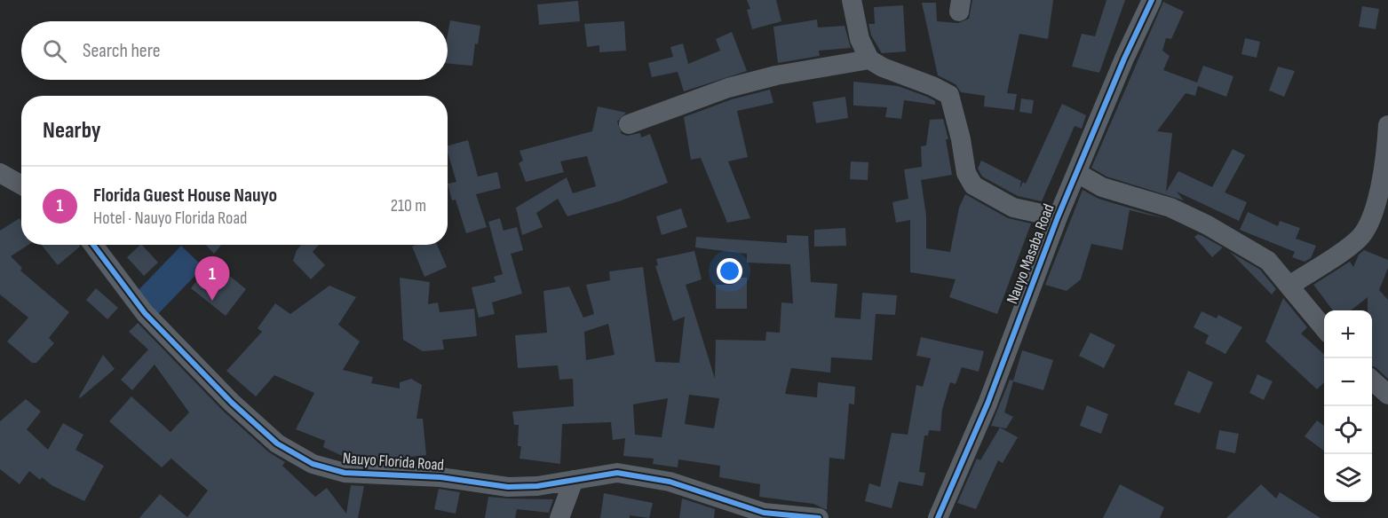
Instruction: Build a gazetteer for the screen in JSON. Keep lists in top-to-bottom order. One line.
{"streets":{"street":["Nauyo Masaba Road","Nauyo Florida Road"]},"page":{"search":"Search here","heading":"Nearby","list":[{"mark":"1","name":"Florida Guest House Nauyo","note":"Hotel · Nauyo Florida Road","value":"210 m"}],"pins":"1","map_buttons":["+","−"]}}
